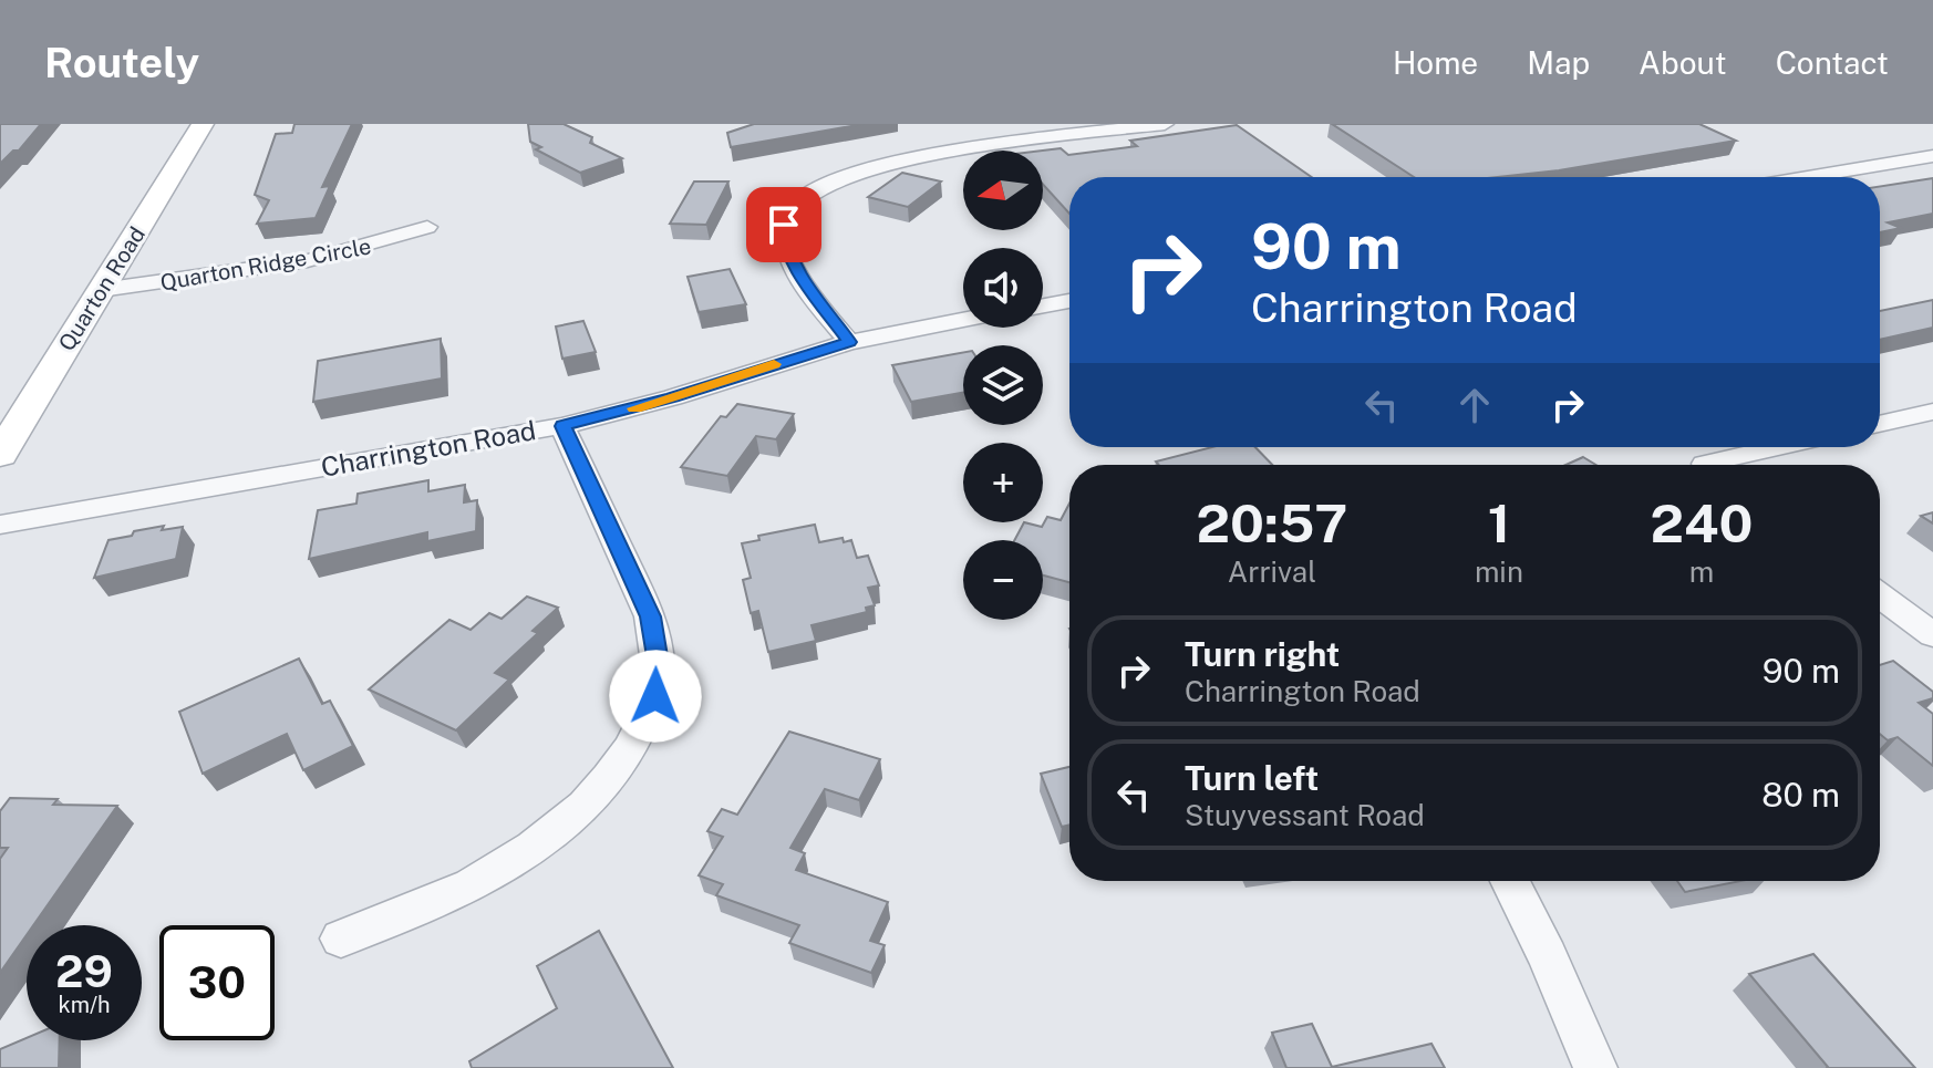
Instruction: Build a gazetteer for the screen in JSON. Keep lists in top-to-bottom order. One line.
{"streets":{"street":["Quarton Ridge Circle","Quarton Road","Charrington Road"]},"crossings":[["Quarton Ridge Circle","Quarton Road"]],"north":"left","page":{"header":"Routely","nav":["Home","Map","About","Contact"],"map_buttons":["+","−"],"turn":["90 m","Charrington Road"],"eta":["20:57","Arrival","1","min","240","m"],"list":[{"name":"Turn right","note":"Charrington Road","value":"90 m"},{"name":"Turn left","note":"Stuyvessant Road","value":"80 m"}],"speed":"29 km/h","limit":"30"}}
